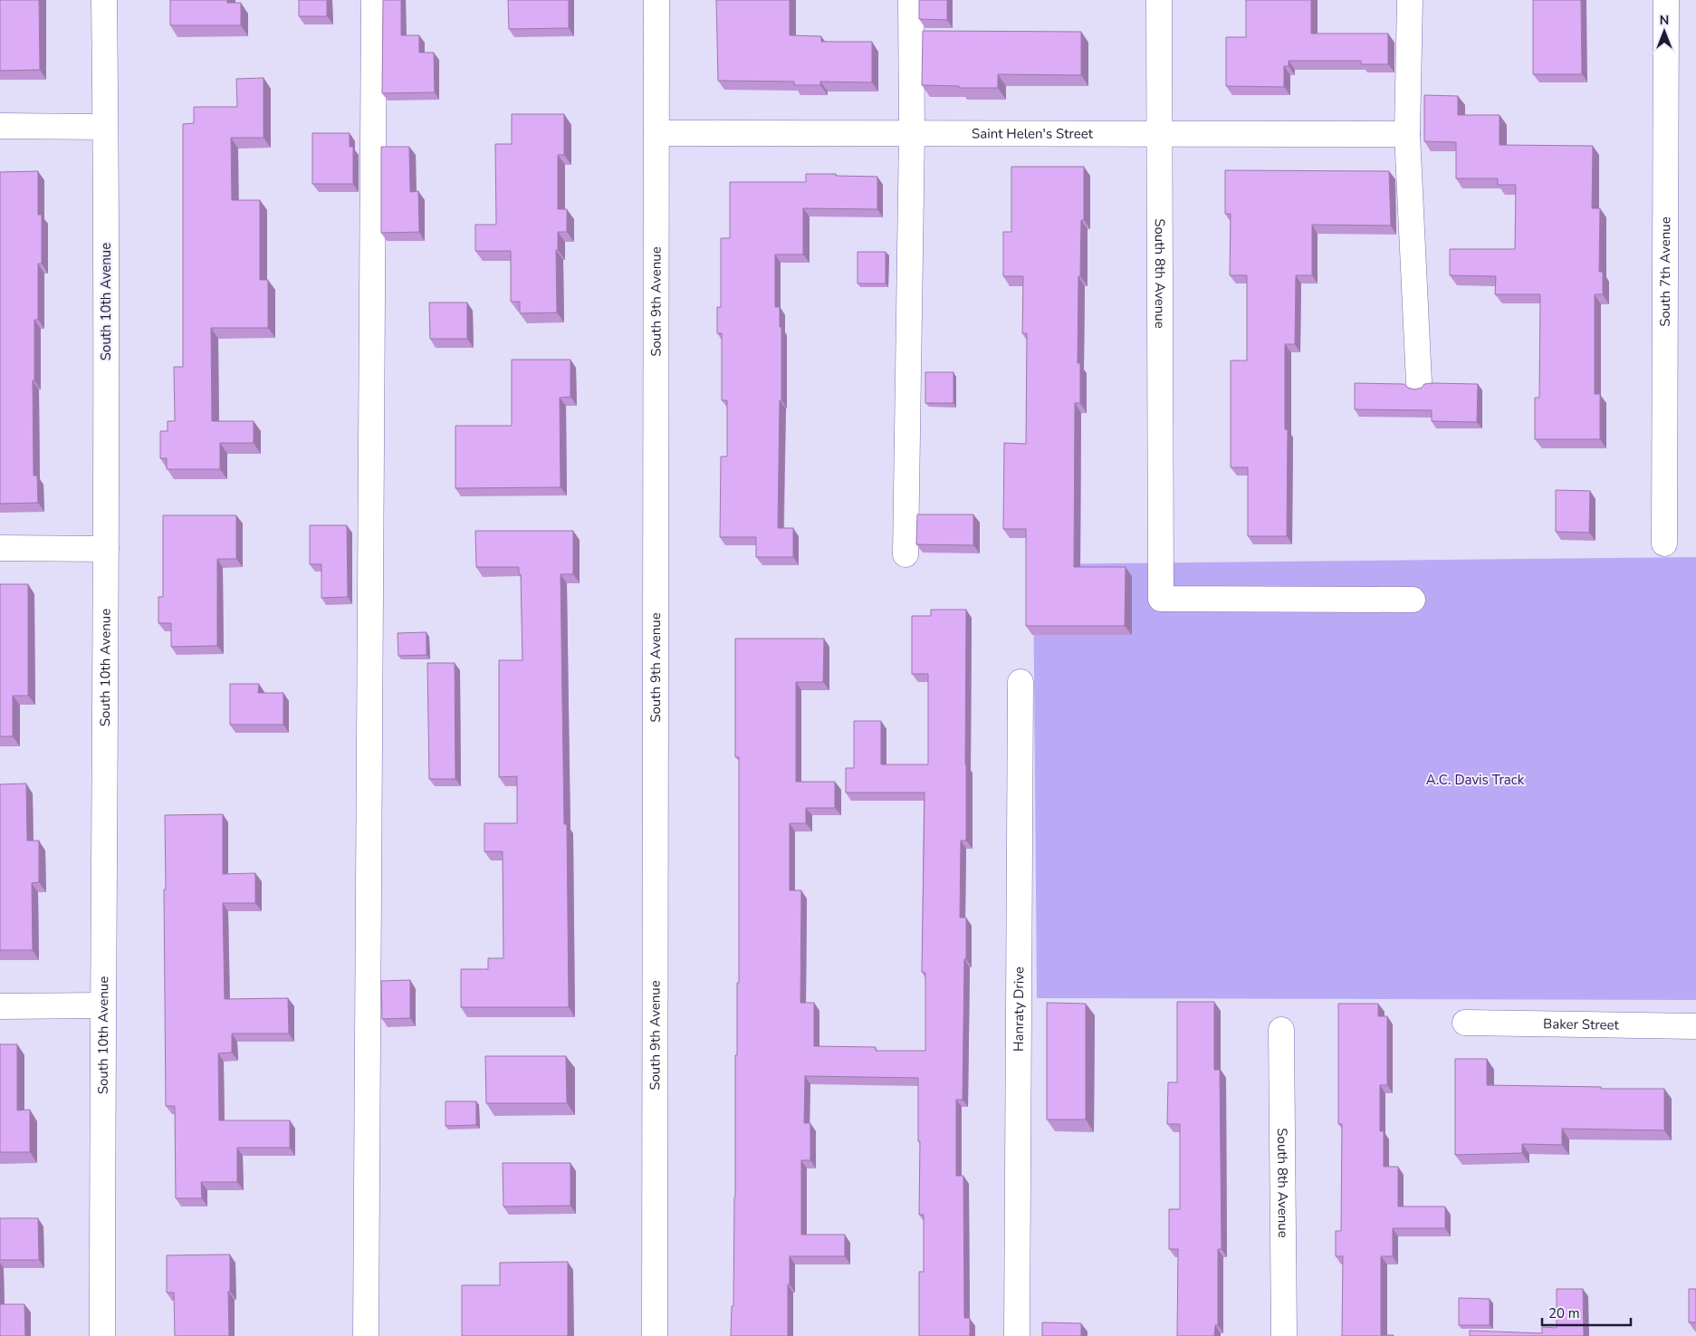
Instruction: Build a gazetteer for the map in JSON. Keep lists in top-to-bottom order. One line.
{"streets":{"street":["Saint Helen's Street","South 7th Avenue","South 8th Avenue","South 10th Avenue","South 9th Avenue","Hanraty Drive","Baker Street"]},"crossings":[["Saint Helen's Street","South 8th Avenue"],["Saint Helen's Street","South 9th Avenue"]],"parks":["A.C. Davis Track"],"scale_bar":"20 m","north":"top"}
